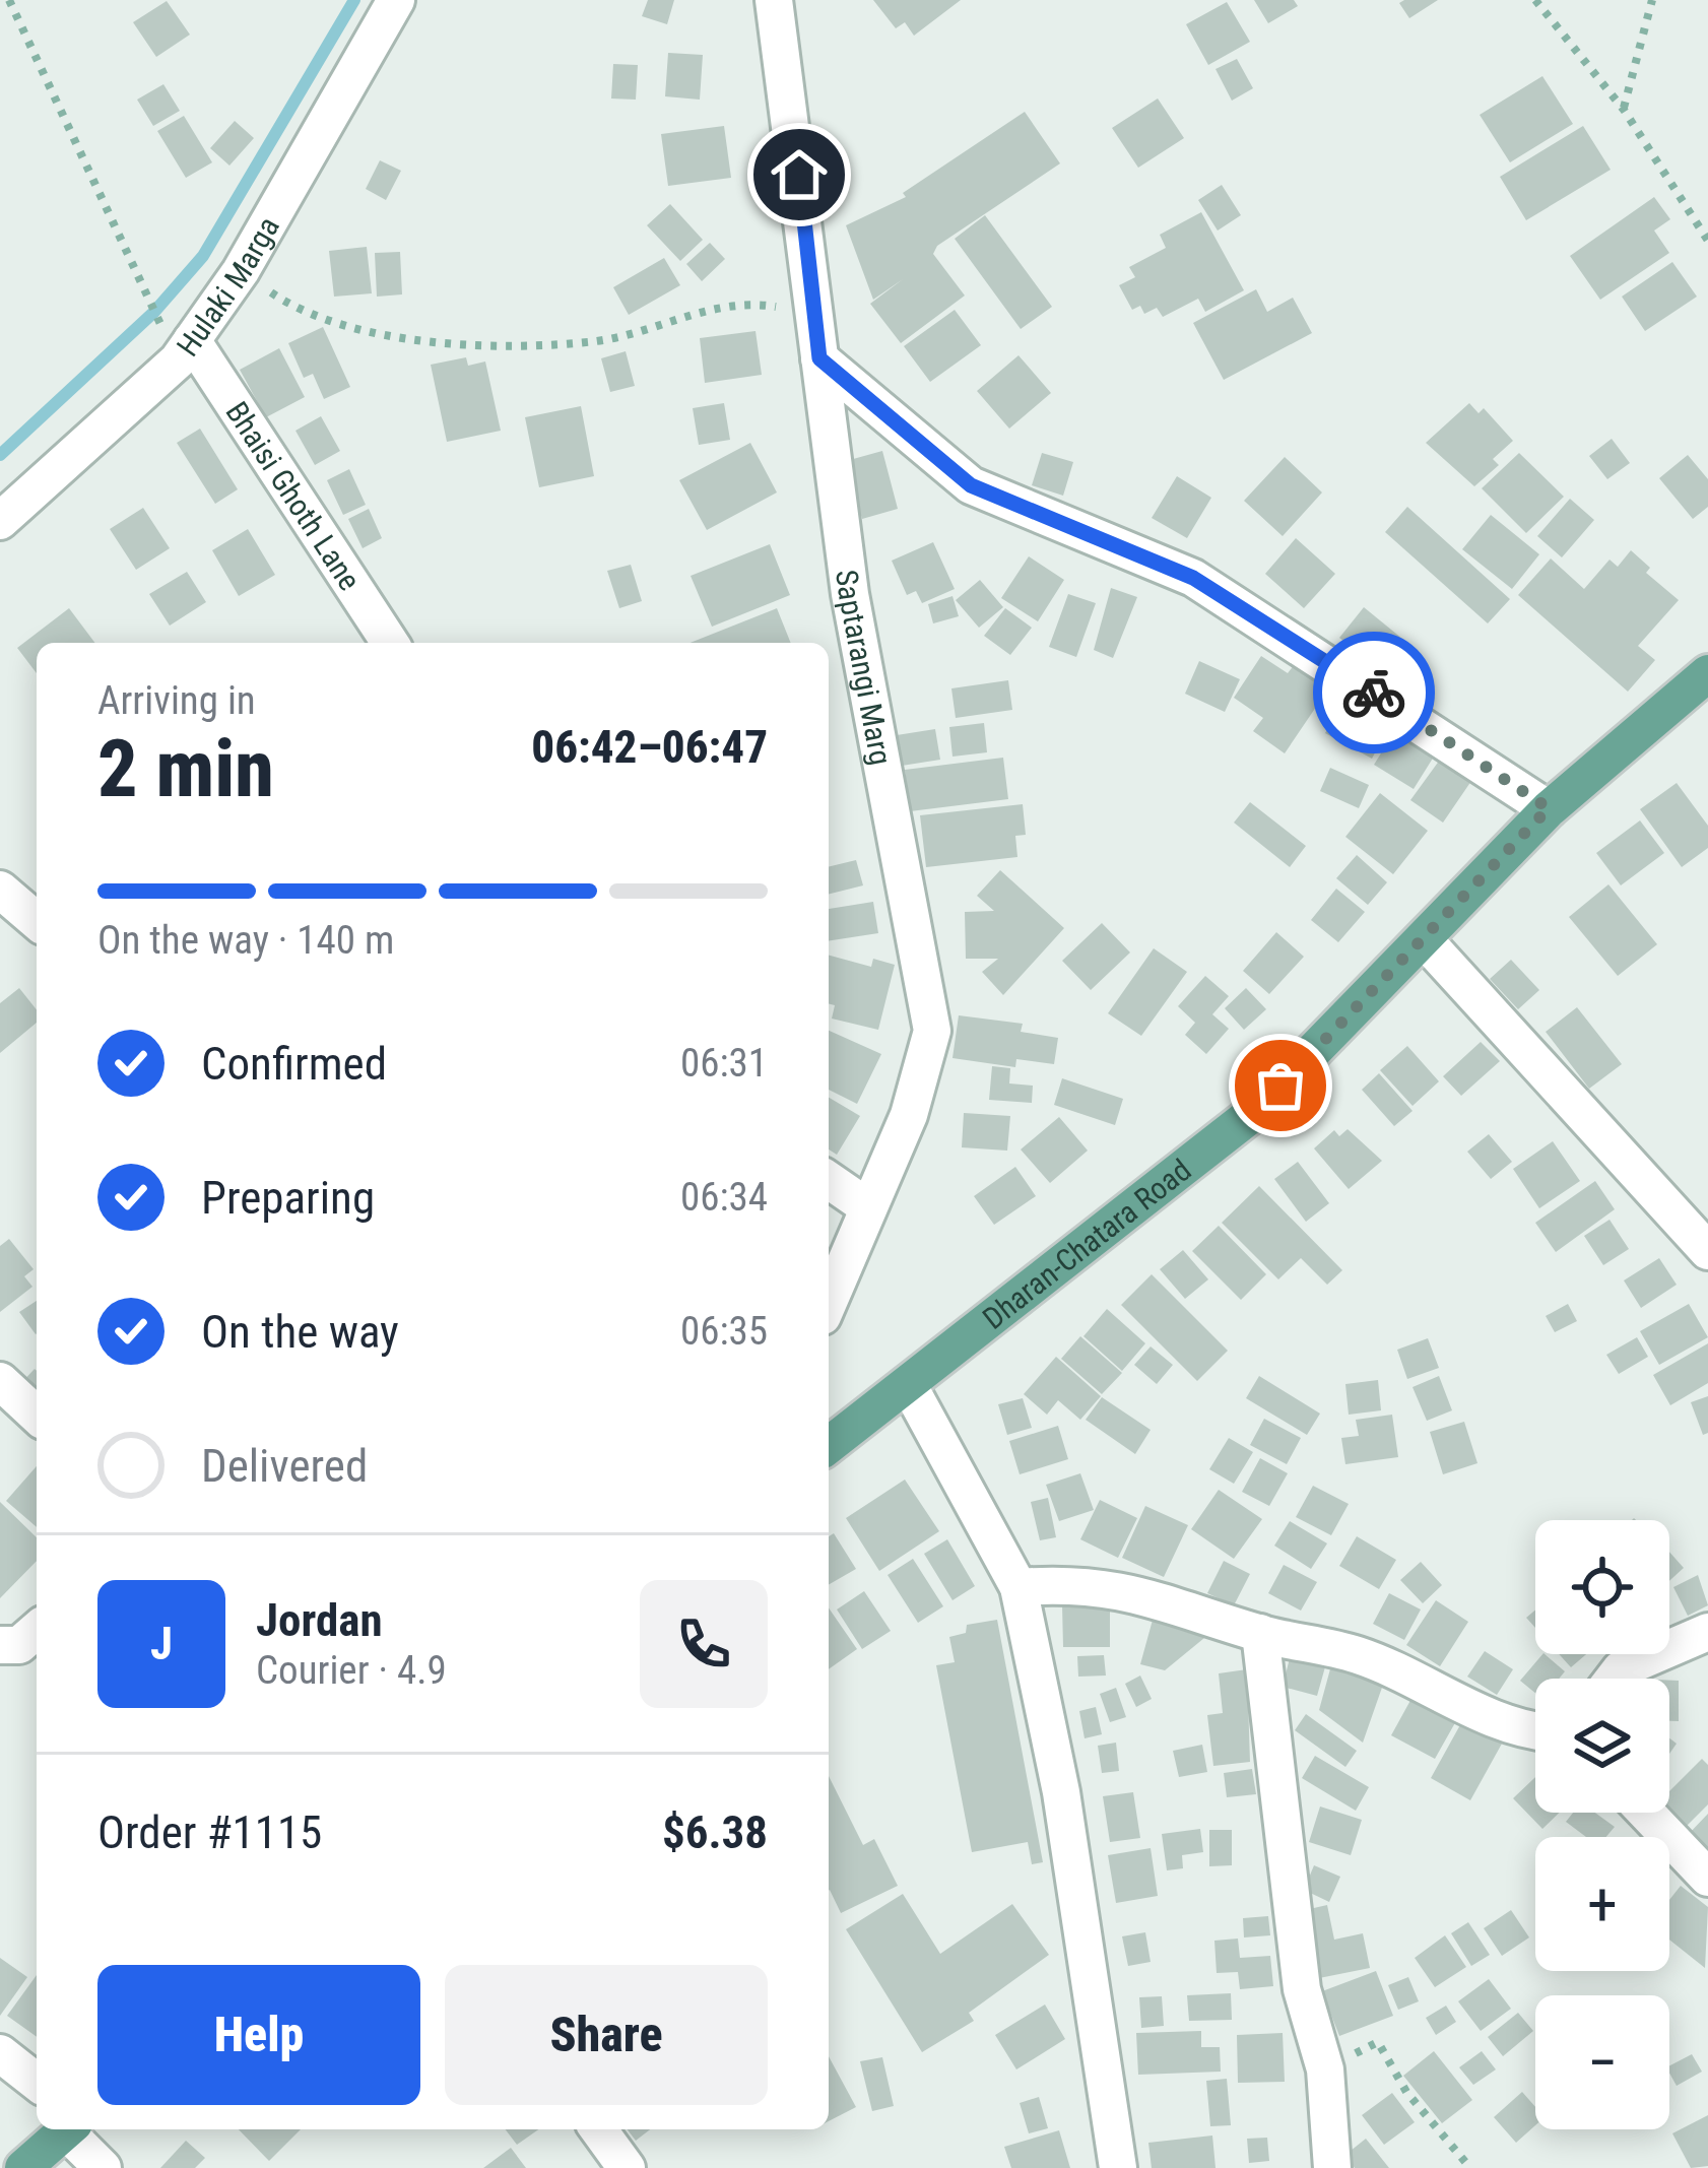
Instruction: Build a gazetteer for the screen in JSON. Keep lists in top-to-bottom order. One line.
{"streets":{"main road":["Dharan-Chatara Road"],"street":["Hulaki Marga","Bhaisi Ghoth Lane","Saptarangi Marg"]},"crossings":[["Hulaki Marga","Bhaisi Ghoth Lane"]],"page":{"heading":["2 min","Arriving in","06:42–06:47"],"panel":["Jordan","Courier · 4.9","Order #1115","$6.38"],"bar":"On the way · 140 m","list":[["Confirmed","06:31"],["Preparing","06:34"],["On the way","06:35"],"Delivered"],"map_buttons":["+","−"],"round":"J","buttons":["Help","Share"]}}
